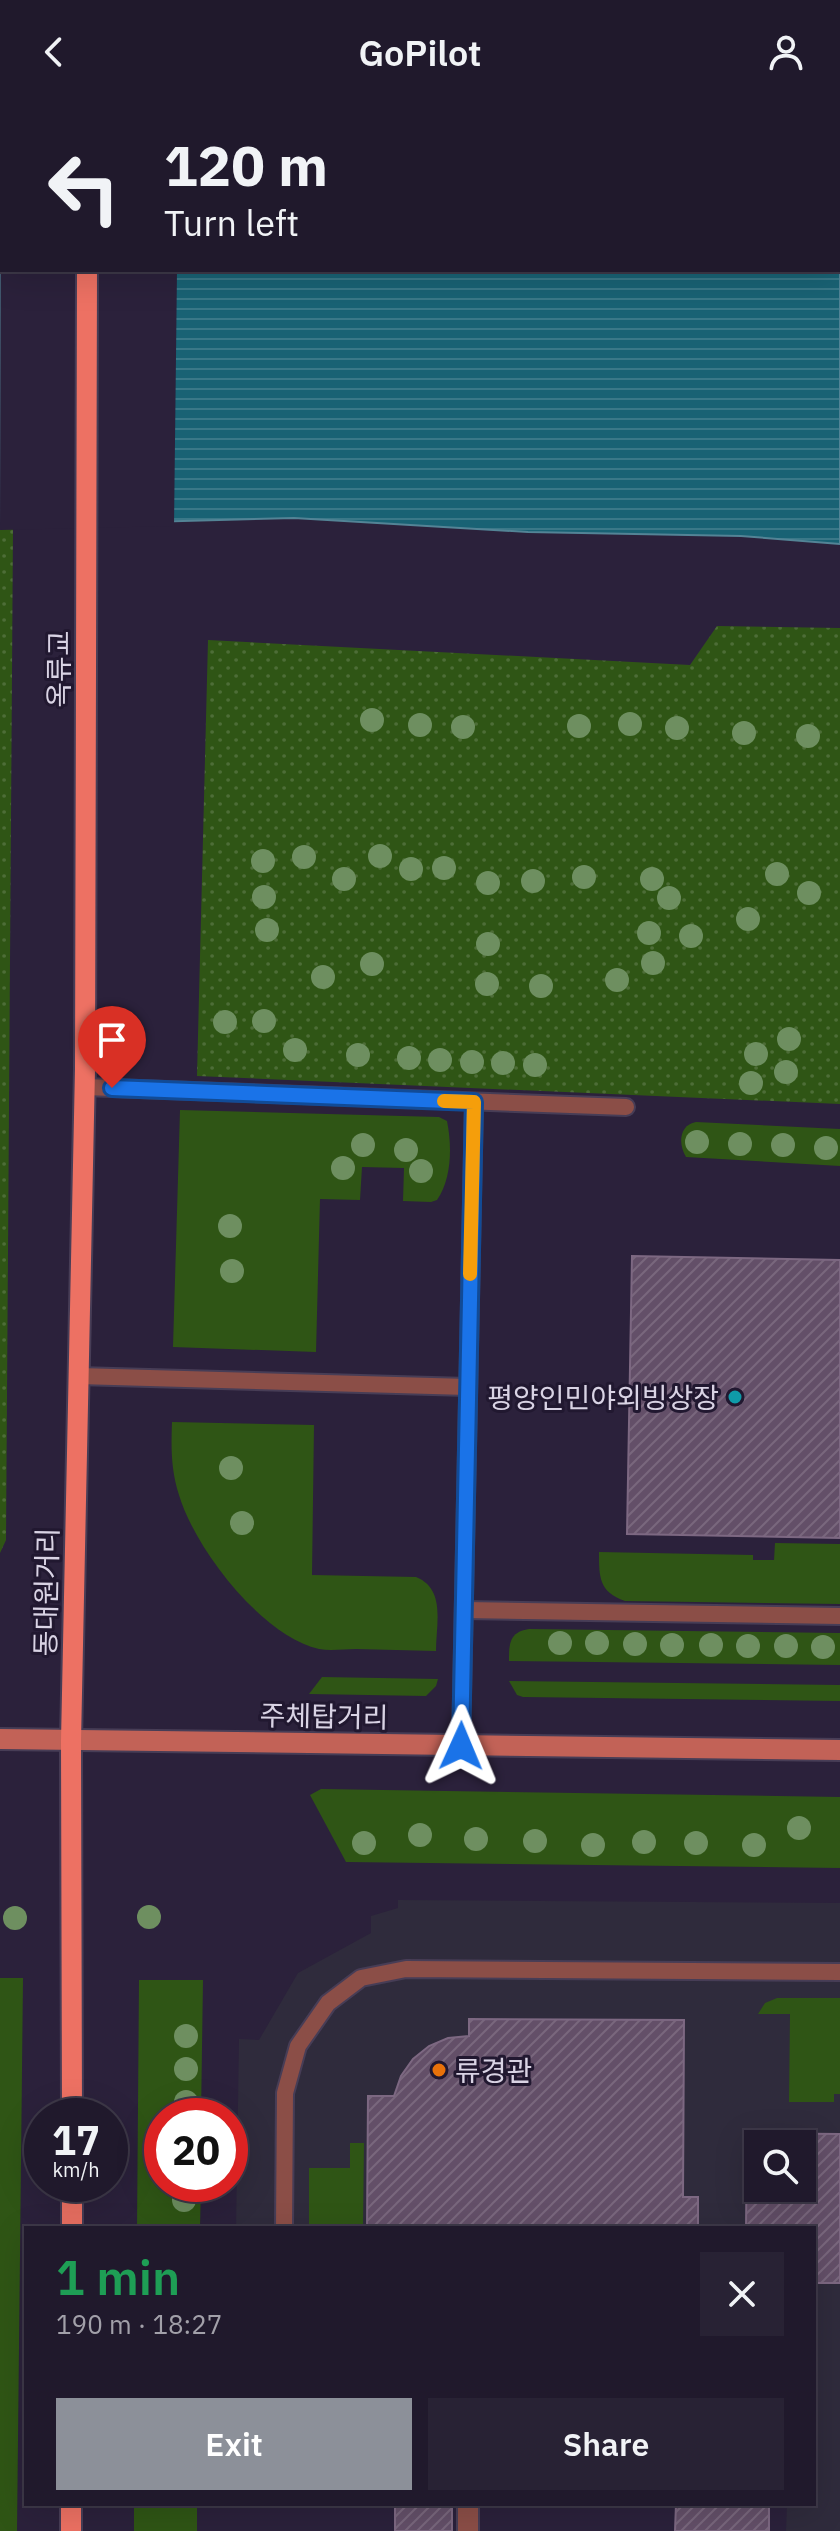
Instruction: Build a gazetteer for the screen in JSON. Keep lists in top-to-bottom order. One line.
{"streets":{"main road":["옥류교","동대원거리","주체탑거리"]},"crossings":[["옥류교","동대원거리"],["동대원거리","주체탑거리"]],"places":["평양인민야외빙상장","류경관"],"page":{"header":"GoPilot","turn":["120 m","Turn left"],"speed":"17 km/h","limit":"20","heading":["1 min","190 m · 18:27"],"buttons":["Exit","Share"]}}
